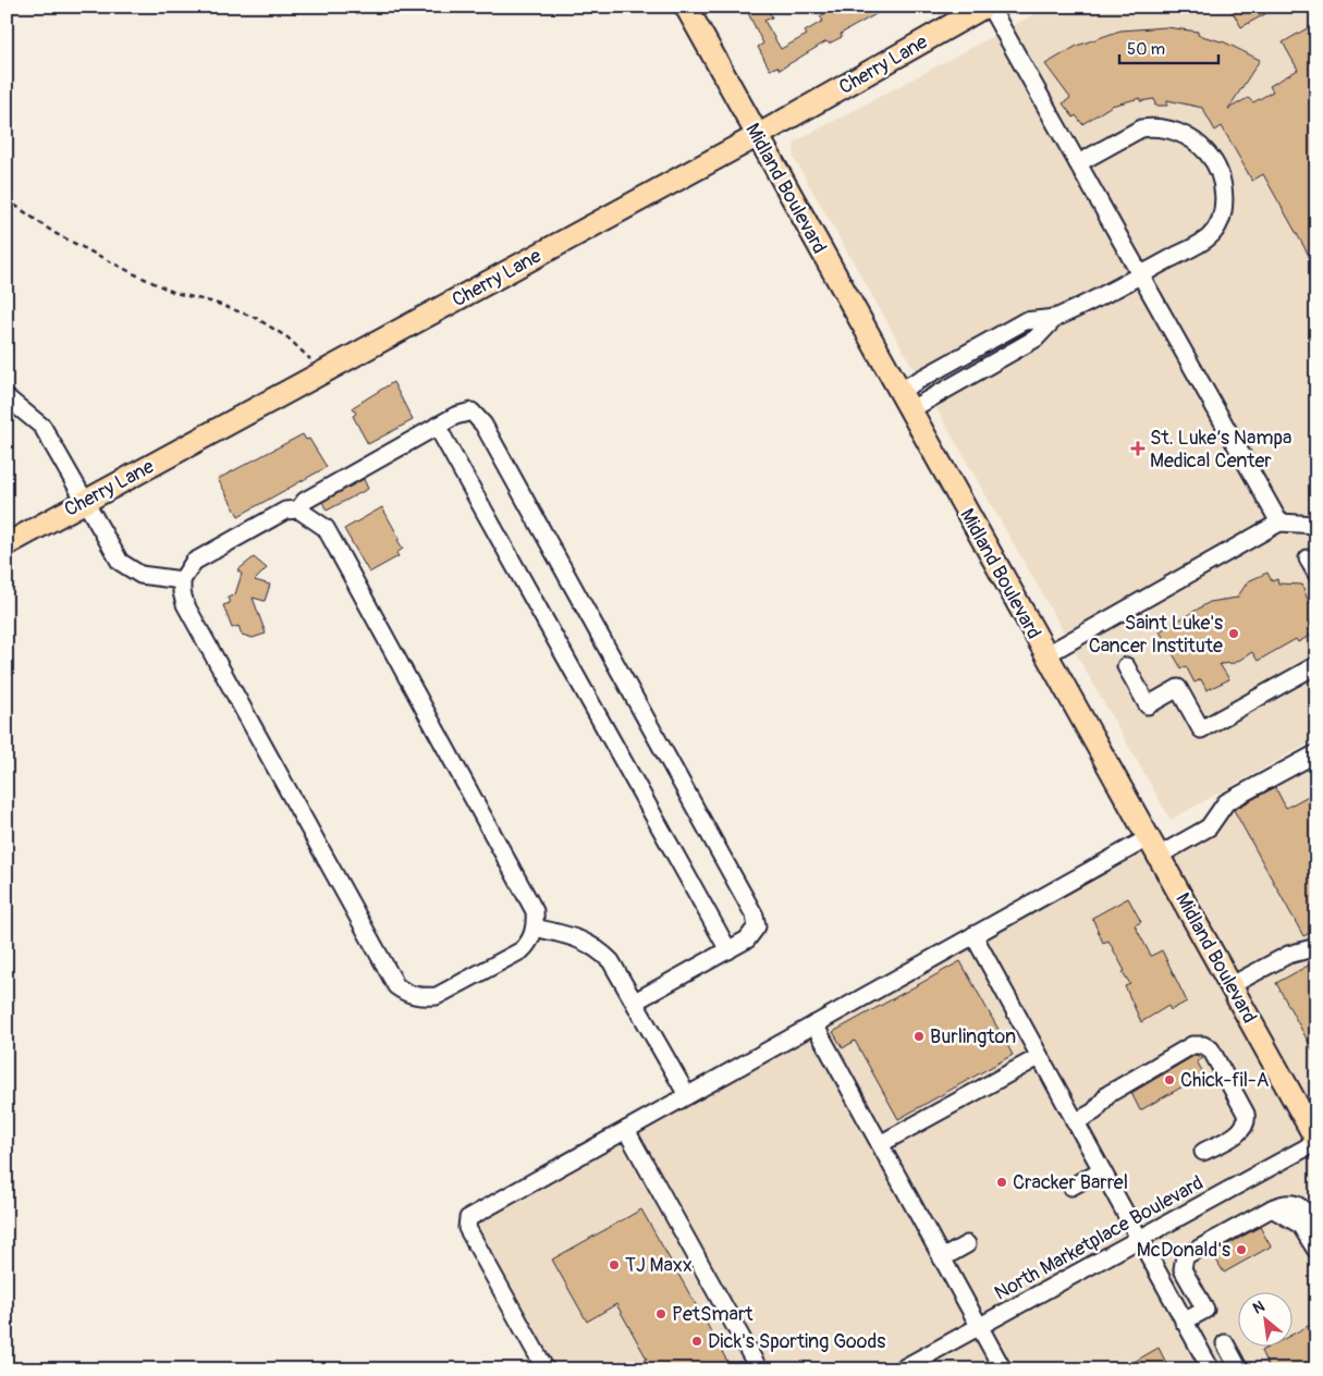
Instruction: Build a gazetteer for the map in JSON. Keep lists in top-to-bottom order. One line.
{"streets":{"main road":["Cherry Lane","Midland Boulevard"],"street":["North Marketplace Boulevard"]},"crossings":[["Cherry Lane","Midland Boulevard"],["Midland Boulevard","North Marketplace Boulevard"]],"places":{"health":["St. Luke’s Nampa Medical Center"],"other":["Saint Luke's Cancer Institute","Burlington","Chick-fil-A","Cracker Barrel","McDonald's","TJ Maxx","PetSmart","Dick's Sporting Goods"]},"scale_bar":"50 m","north":"top left"}
